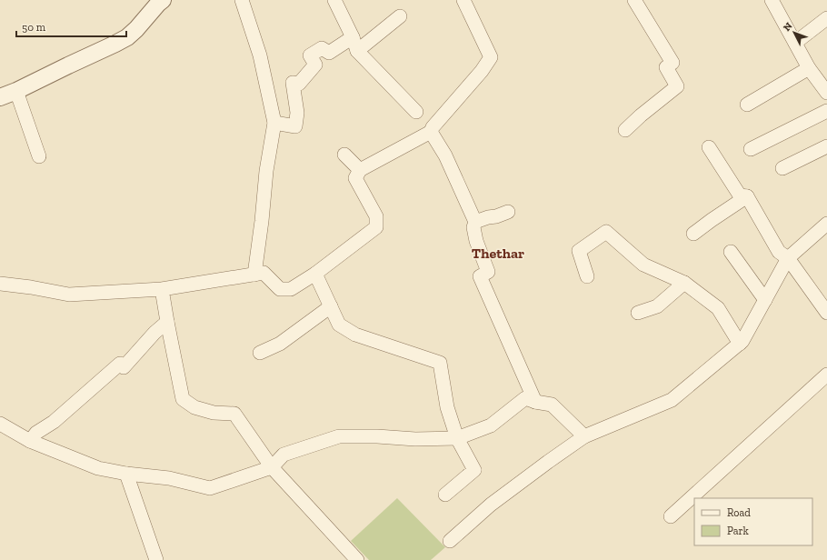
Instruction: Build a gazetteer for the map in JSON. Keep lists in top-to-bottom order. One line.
{"districts":["Thethar"],"legend":["Road","Park"],"scale_bar":"50 m","north":"top left"}
